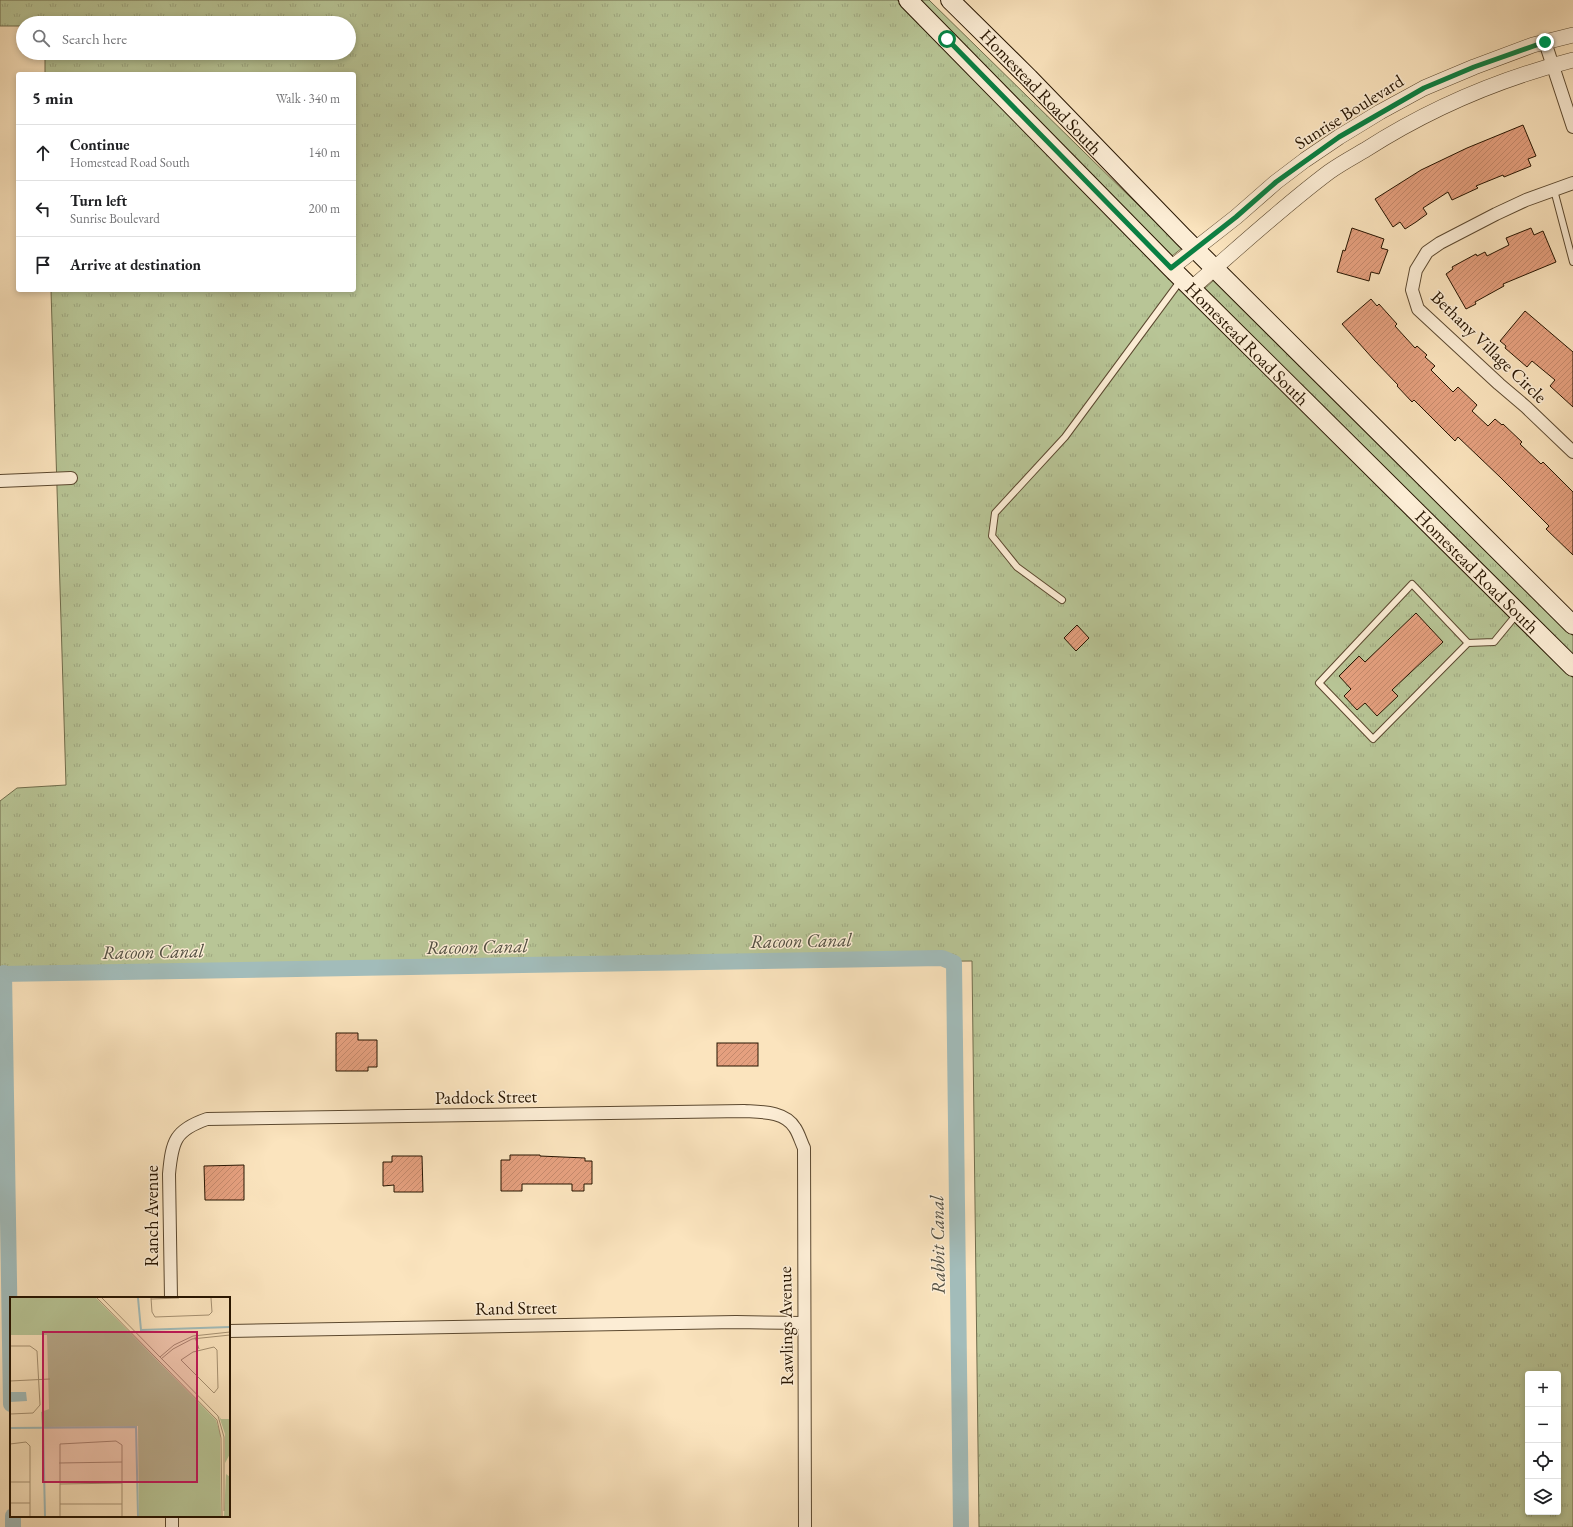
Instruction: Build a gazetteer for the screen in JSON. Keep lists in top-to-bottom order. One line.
{"streets":{"main road":["Homestead Road South"],"street":["Sunrise Boulevard","Bethany Village Circle","Paddock Street","Ranch Avenue","Rand Street","Rawlings Avenue"]},"crossings":[["Homestead Road South","Sunrise Boulevard"],["Paddock Street","Ranch Avenue"],["Paddock Street","Rawlings Avenue"],["Rand Street","Rawlings Avenue"]],"water":["Racoon Canal","Rabbit Canal"],"page":{"search":"Search here","heading":["5 min","Walk · 340 m"],"list":[["Continue","Homestead Road South","140 m"],["Turn left","Sunrise Boulevard","200 m"],"Arrive at destination"],"map_buttons":["+","−"]}}
